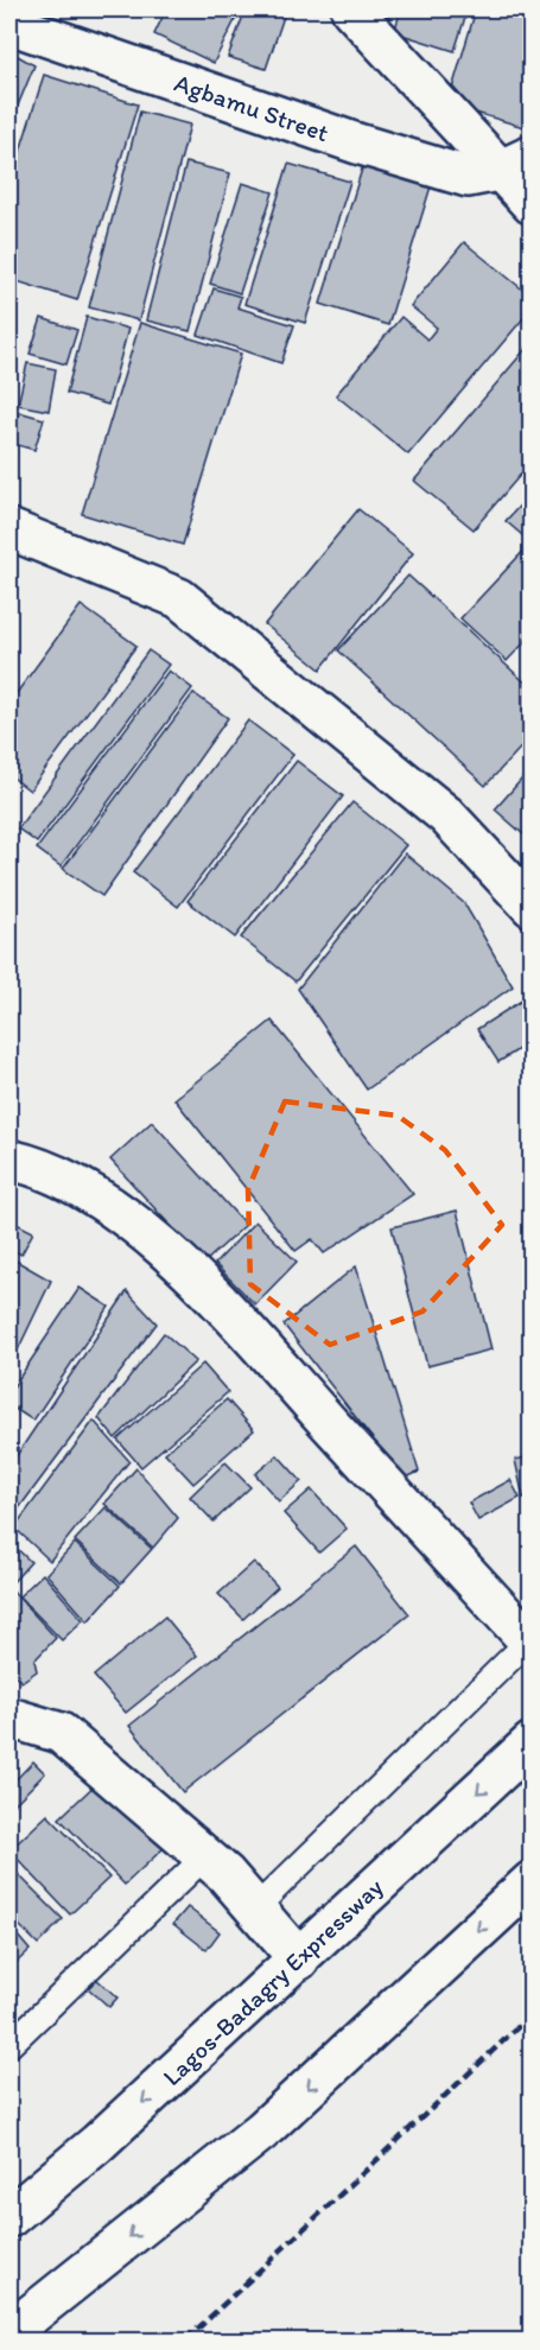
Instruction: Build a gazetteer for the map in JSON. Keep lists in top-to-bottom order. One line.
{"streets":{"main road":["Agbamu Street","Lagos-Badagry Expressway"]}}
